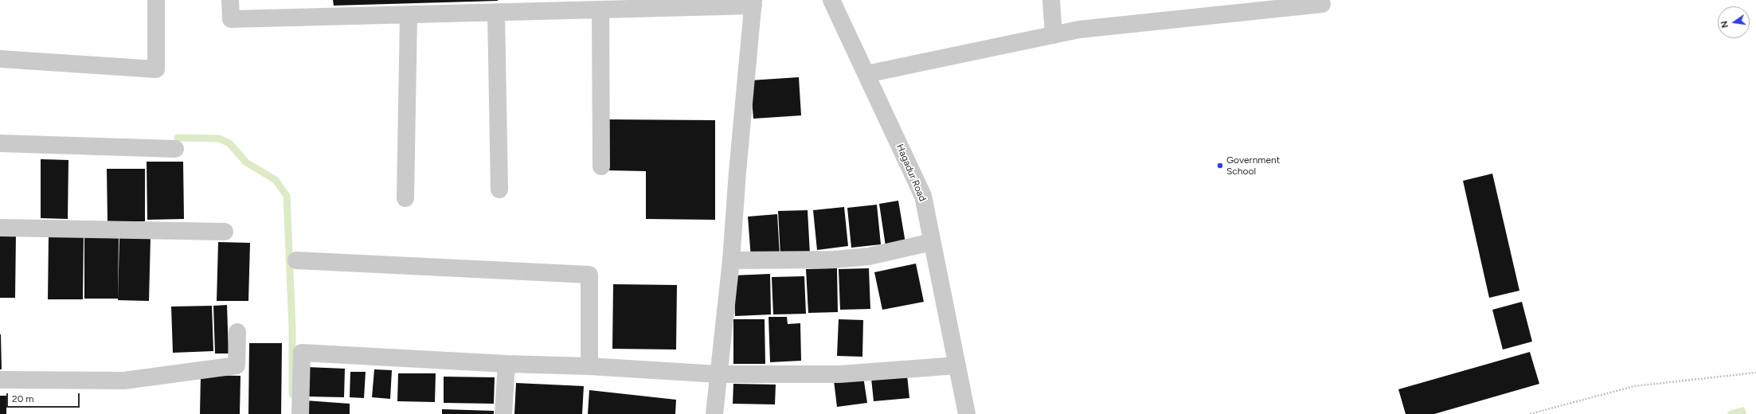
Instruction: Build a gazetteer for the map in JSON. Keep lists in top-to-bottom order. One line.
{"streets":{"street":["Hagadur Road"]},"places":["Government School"],"scale_bar":"20 m","north":"left"}
